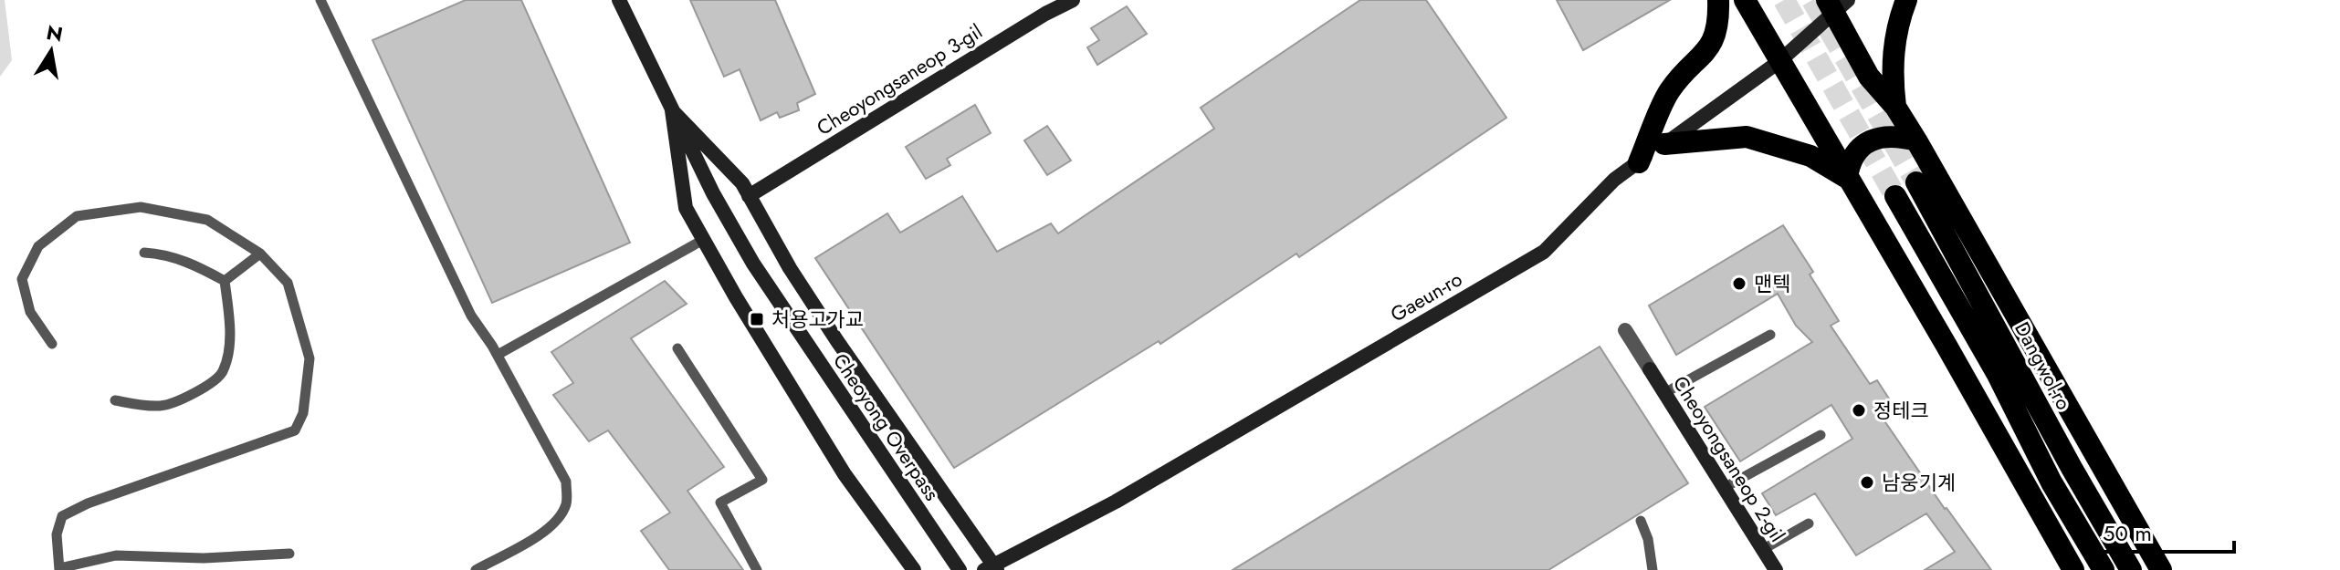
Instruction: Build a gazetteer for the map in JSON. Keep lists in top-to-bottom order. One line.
{"streets":{"highway":["Dangwol-ro"],"main road":["Cheoyongsaneop 3-gil","Gaeun-ro","Cheoyong Overpass","Cheoyongsaneop 2-gil"]},"places":{"other":["맨텍","정테크","남웅기계"],"transit":["처용고가교"]},"scale_bar":"50 m","north":"top"}
